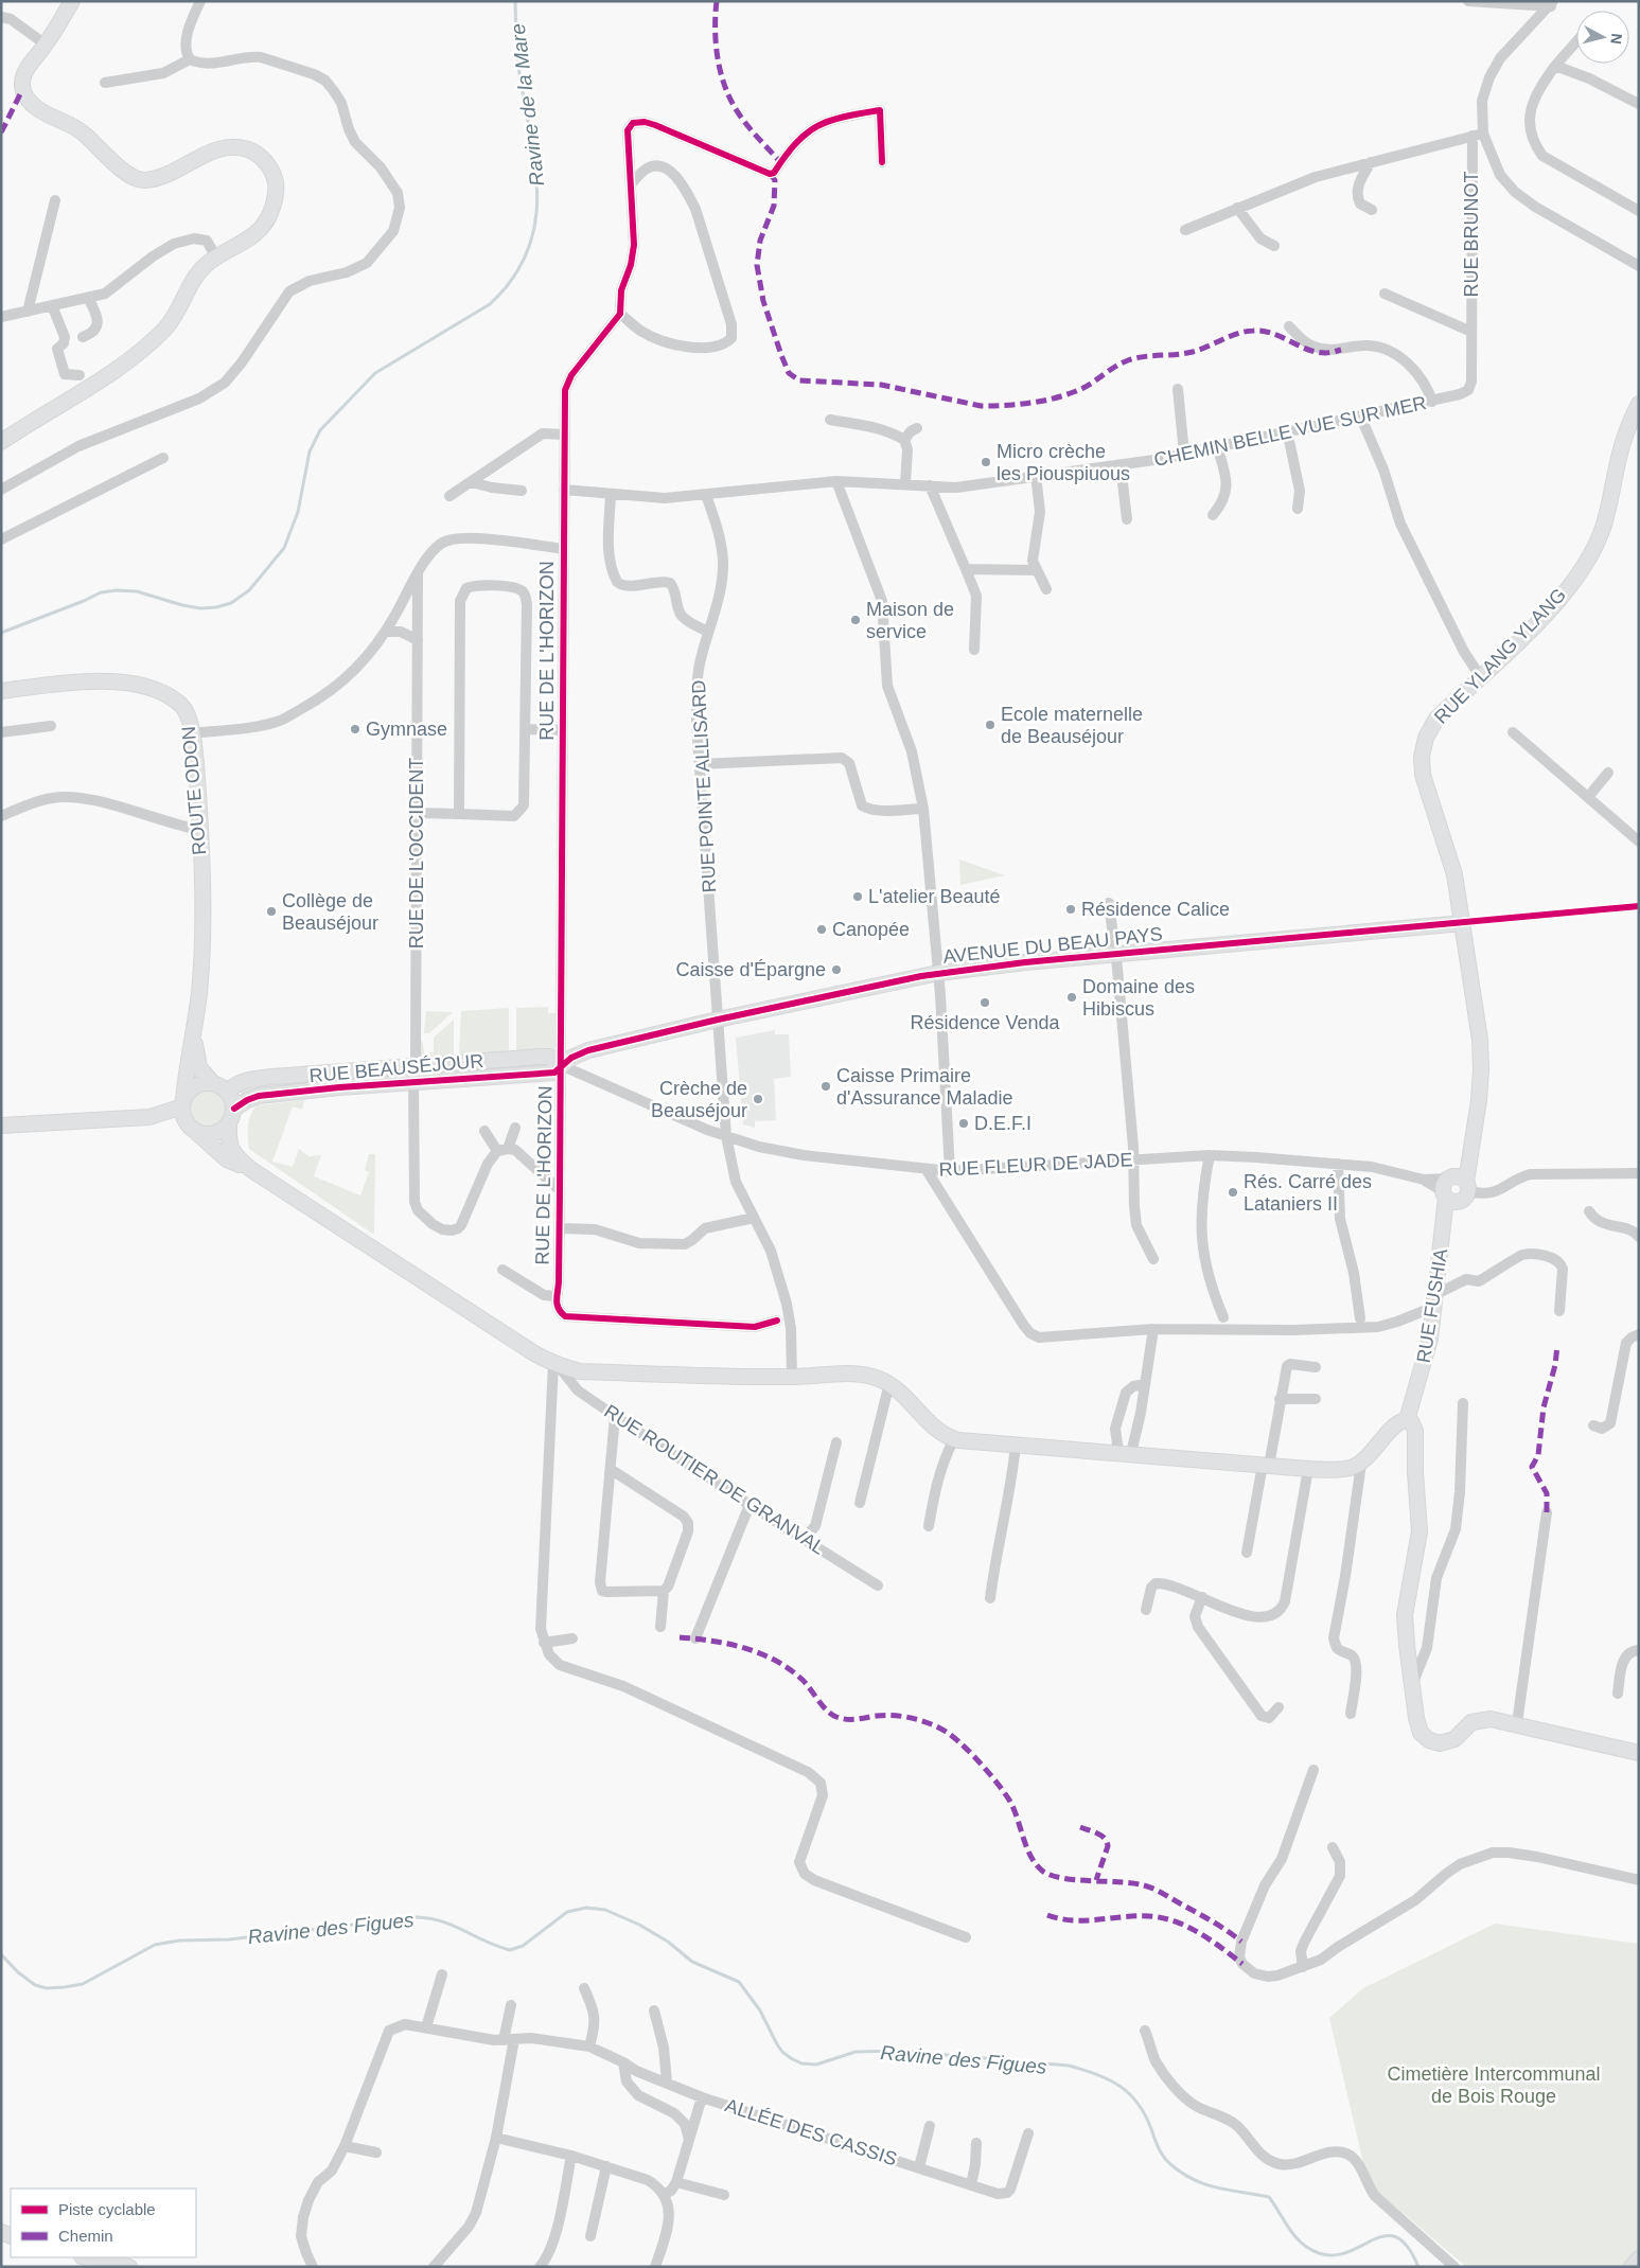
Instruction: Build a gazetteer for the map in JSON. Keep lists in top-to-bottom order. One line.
{"streets":{"street":["RUE BRUNOT","CHEMIN BELLE VUE SUR MER","RUE DE L'HORIZON","RUE YLANG YLANG","RUE POINTE ALLISARD","ROUTE ODON","RUE DE L'OCCIDENT","AVENUE DU BEAU PAYS","RUE BEAUSÉJOUR","RUE FLEUR DE JADE","RUE FUSHIA","RUE ROUTIER DE GRANVAL","ALLÉE DES CASSIS"]},"crossings":[["RUE BRUNOT","CHEMIN BELLE VUE SUR MER"],["CHEMIN BELLE VUE SUR MER","RUE DE L'HORIZON"],["CHEMIN BELLE VUE SUR MER","RUE POINTE ALLISARD"],["RUE DE L'HORIZON","AVENUE DU BEAU PAYS"],["RUE DE L'HORIZON","RUE BEAUSÉJOUR"],["RUE DE L'HORIZON","RUE FLEUR DE JADE"],["RUE YLANG YLANG","AVENUE DU BEAU PAYS"],["RUE YLANG YLANG","RUE FLEUR DE JADE"],["RUE YLANG YLANG","RUE FUSHIA"],["RUE POINTE ALLISARD","AVENUE DU BEAU PAYS"],["RUE POINTE ALLISARD","RUE FLEUR DE JADE"],["RUE POINTE ALLISARD","RUE ROUTIER DE GRANVAL"],["ROUTE ODON","RUE BEAUSÉJOUR"],["RUE DE L'OCCIDENT","RUE BEAUSÉJOUR"],["AVENUE DU BEAU PAYS","RUE BEAUSÉJOUR"],["AVENUE DU BEAU PAYS","RUE FLEUR DE JADE"],["RUE BEAUSÉJOUR","RUE FLEUR DE JADE"],["RUE FLEUR DE JADE","RUE FUSHIA"]],"water":["Ravine de la Mare","Ravine des Figues"],"parks":["Cimetière Intercommunal de Bois Rouge"],"places":["Micro crèche les Piouspiuous","Maison de service","Ecole maternelle de Beauséjour","Gymnase","L'atelier Beauté","Résidence Calice","Collège de Beauséjour","Canopée","Caisse d'Épargne","Domaine des Hibiscus","Résidence Venda","Caisse Primaire d'Assurance Maladie","Crèche de Beauséjour","D.E.F.I","Rés. Carré des Lataniers II"],"legend":["Piste cyclable","Chemin"],"north":"right"}
